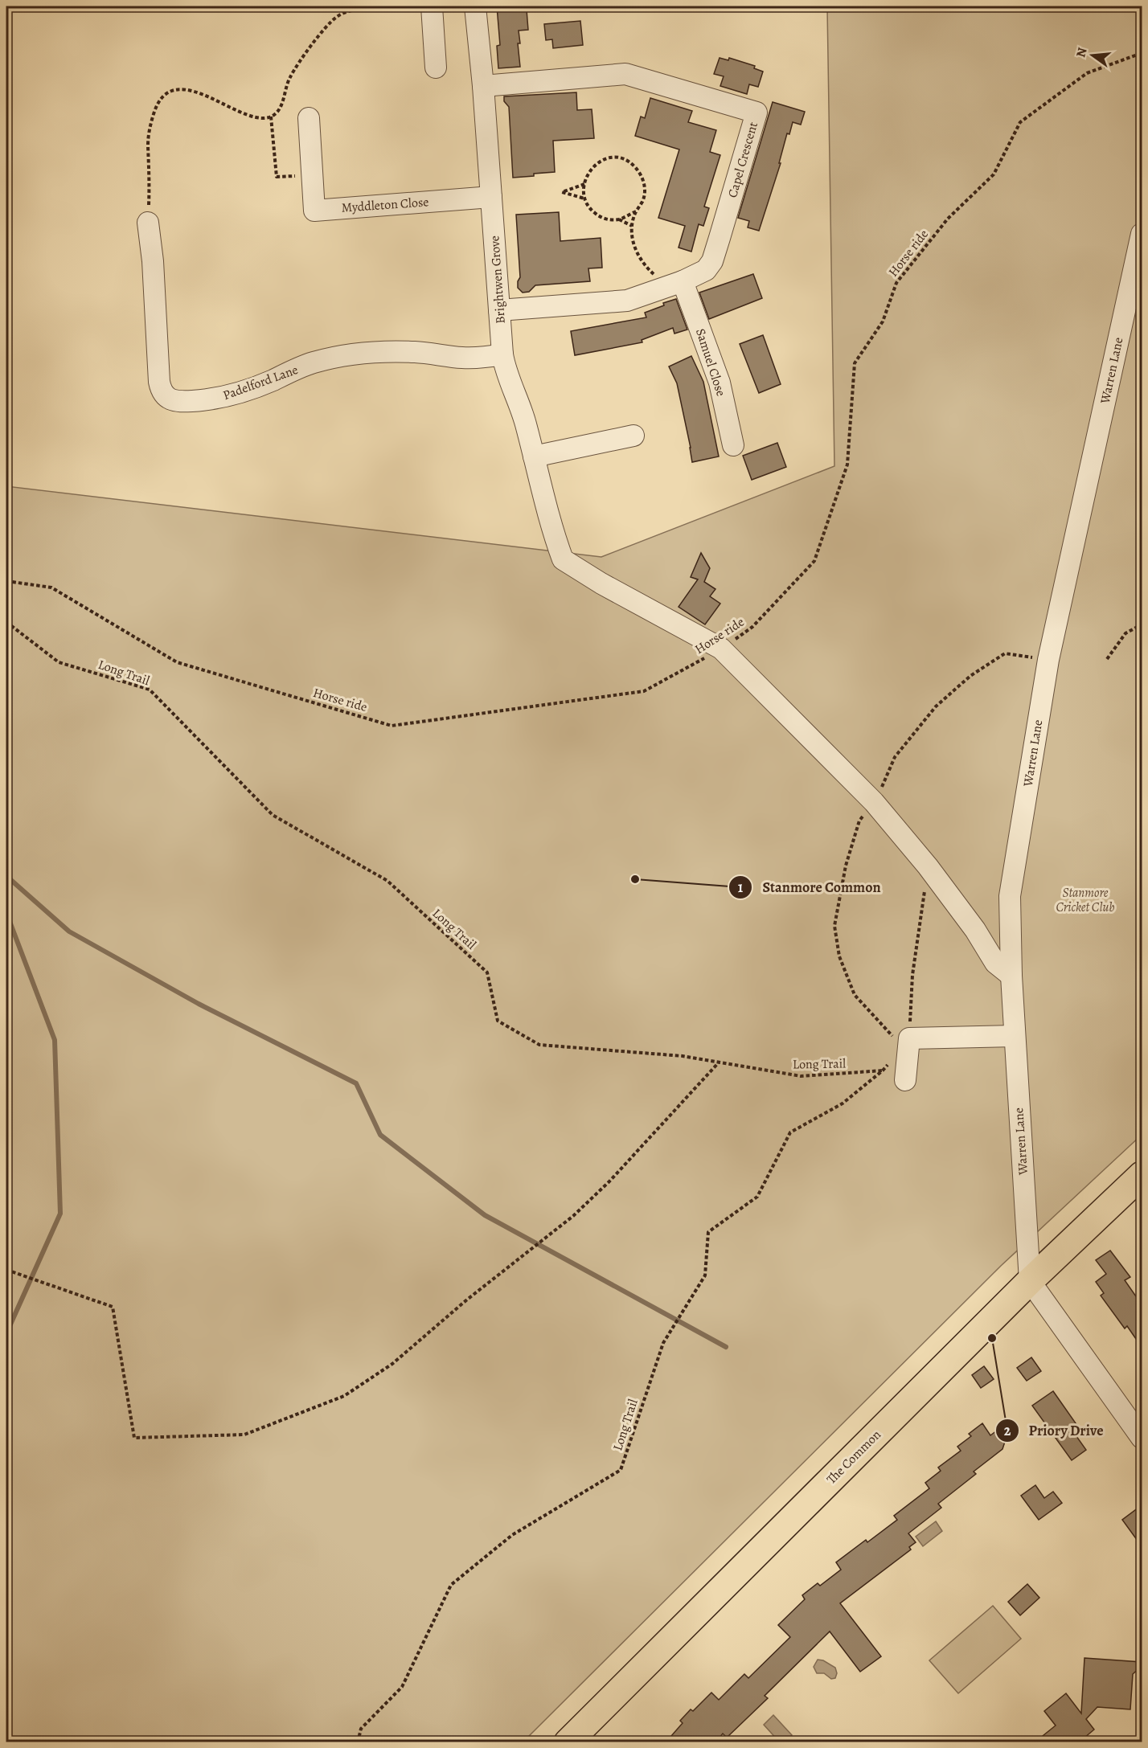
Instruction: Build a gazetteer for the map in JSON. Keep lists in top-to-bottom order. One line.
{"streets":{"main road":["The Common"],"street":["Capel Crescent","Myddleton Close","Brightwen Grove","Samuel Close","Warren Lane","Padelford Lane"],"path":["Horse ride","Long Trail"]},"crossings":[["Capel Crescent","Brightwen Grove"],["Capel Crescent","Samuel Close"],["Myddleton Close","Brightwen Grove"],["Horse ride","Brightwen Grove"],["Brightwen Grove","Warren Lane"],["Brightwen Grove","Padelford Lane"],["Warren Lane","The Common"]],"parks":["Stanmore Cricket Club"],"places":["Stanmore Common","Priory Drive"],"north":"left"}
